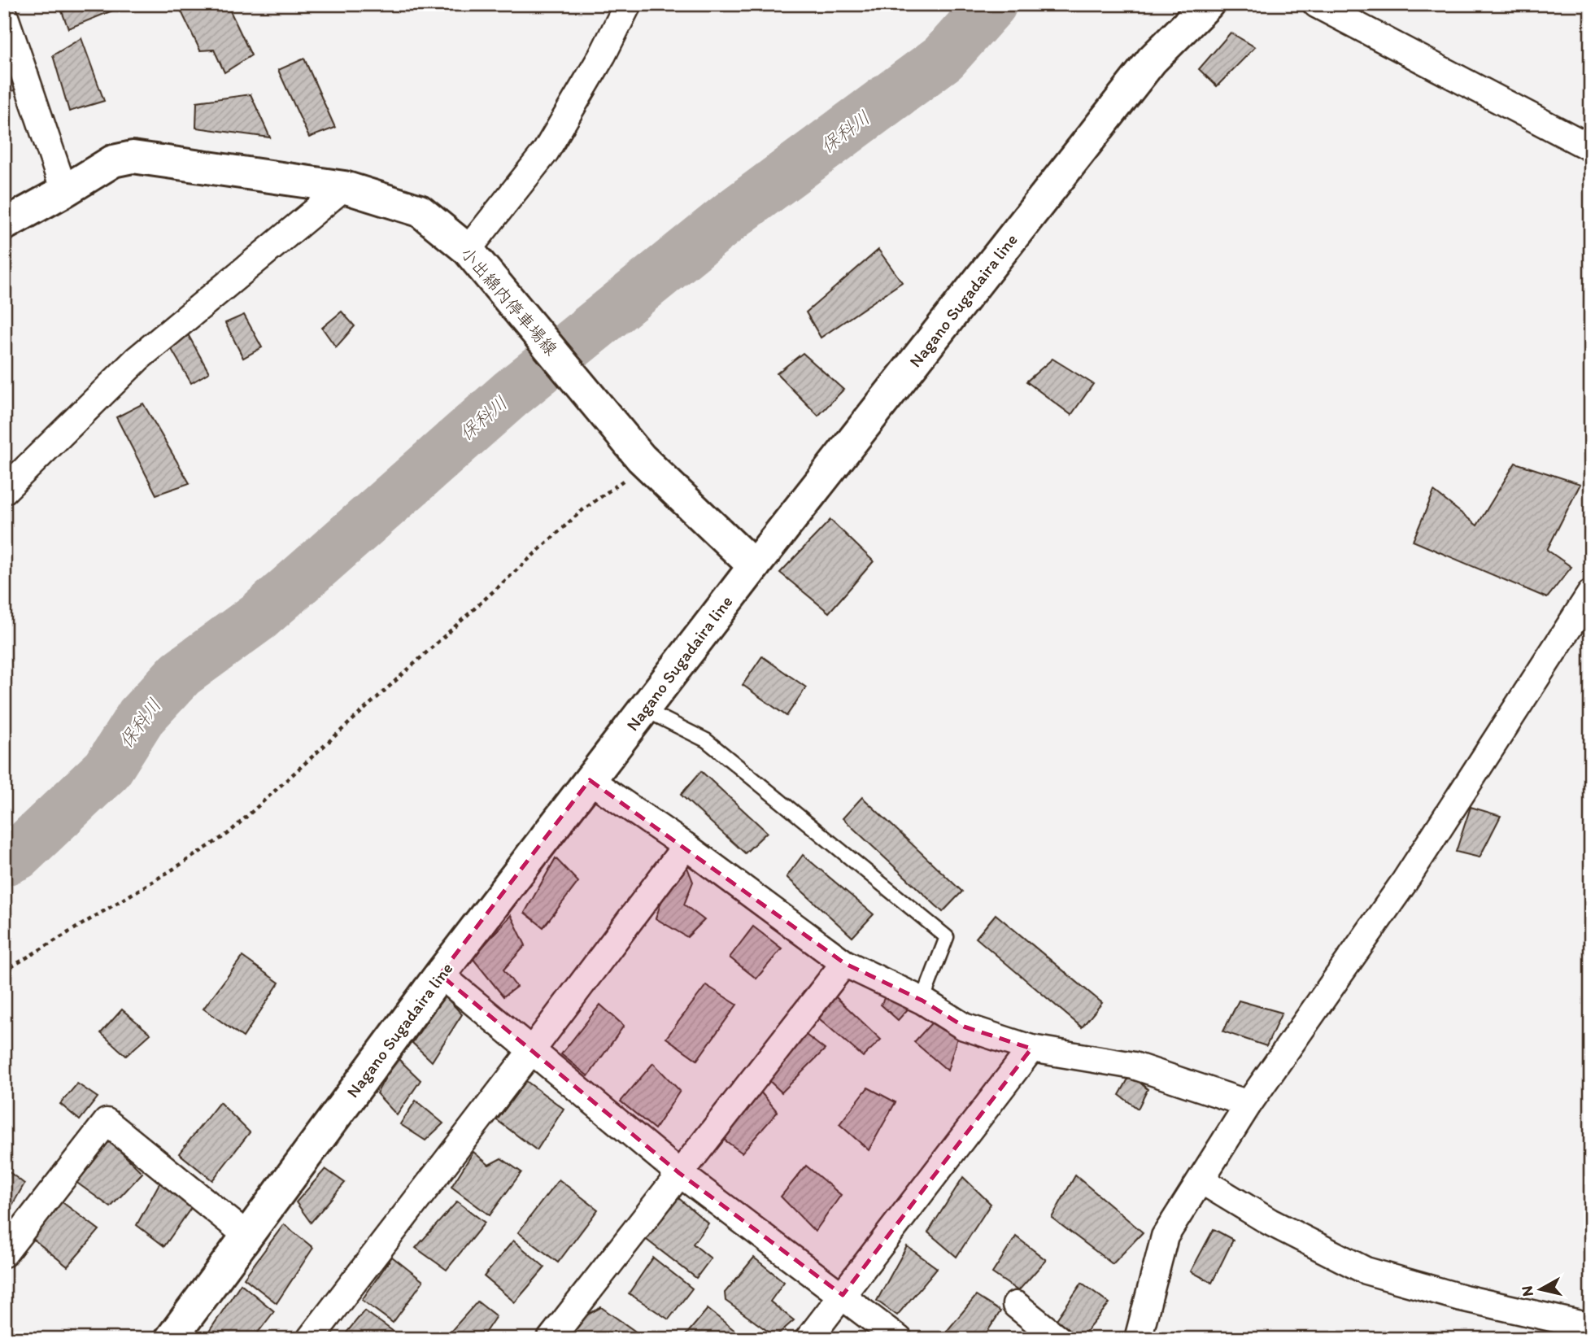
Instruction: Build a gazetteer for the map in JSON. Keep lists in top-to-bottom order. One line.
{"streets":{"main road":["Nagano Sugadaira line","小出綿内停車場線"]},"crossings":[["Nagano Sugadaira line","小出綿内停車場線"]],"water":["保科川"],"north":"left"}
